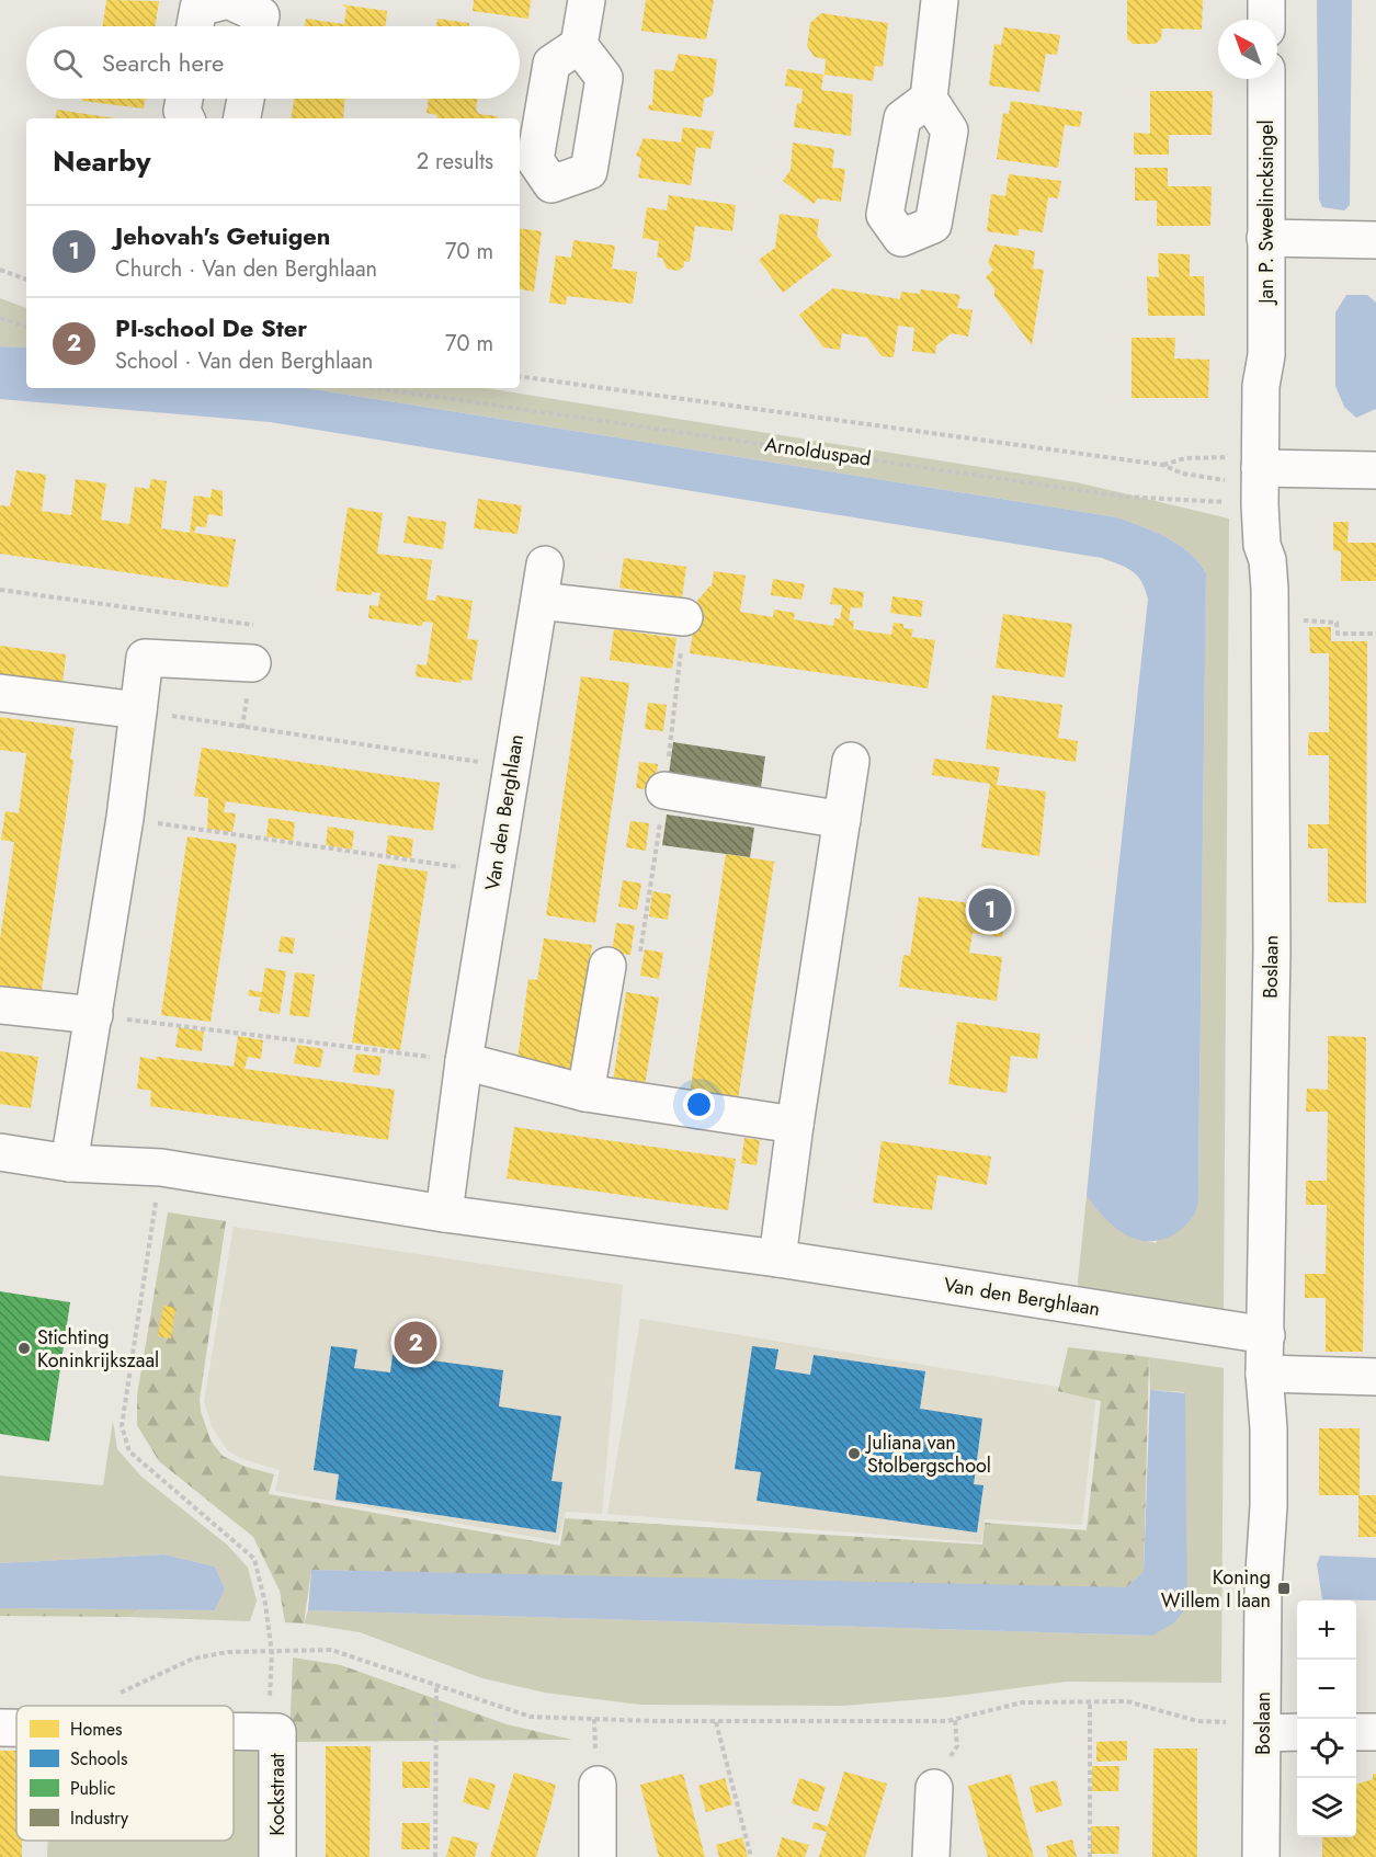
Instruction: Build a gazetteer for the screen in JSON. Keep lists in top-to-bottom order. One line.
{"streets":{"street":["Jan P. Sweelincksingel","Van den Berghlaan","Boslaan","Kockstraat"],"path":["Arnolduspad"]},"crossings":[["Jan P. Sweelincksingel","Arnolduspad"],["Jan P. Sweelincksingel","Boslaan"],["Arnolduspad","Boslaan"],["Van den Berghlaan","Boslaan"]],"places":{"other":["Stichting Koninkrijkszaal","Juliana van Stolbergschool"],"transit":["Koning Willem I laan"]},"legend":["Homes","Schools","Public","Industry"],"north":"top left","page":{"search":"Search here","heading":["Nearby","2 results"],"list":[{"mark":"1","name":"Jehovah's Getuigen","note":"Church · Van den Berghlaan","value":"70 m"},{"mark":"2","name":"PI-school De Ster","note":"School · Van den Berghlaan","value":"70 m"}],"pins":["1","2"],"map_buttons":["+","−"]}}
